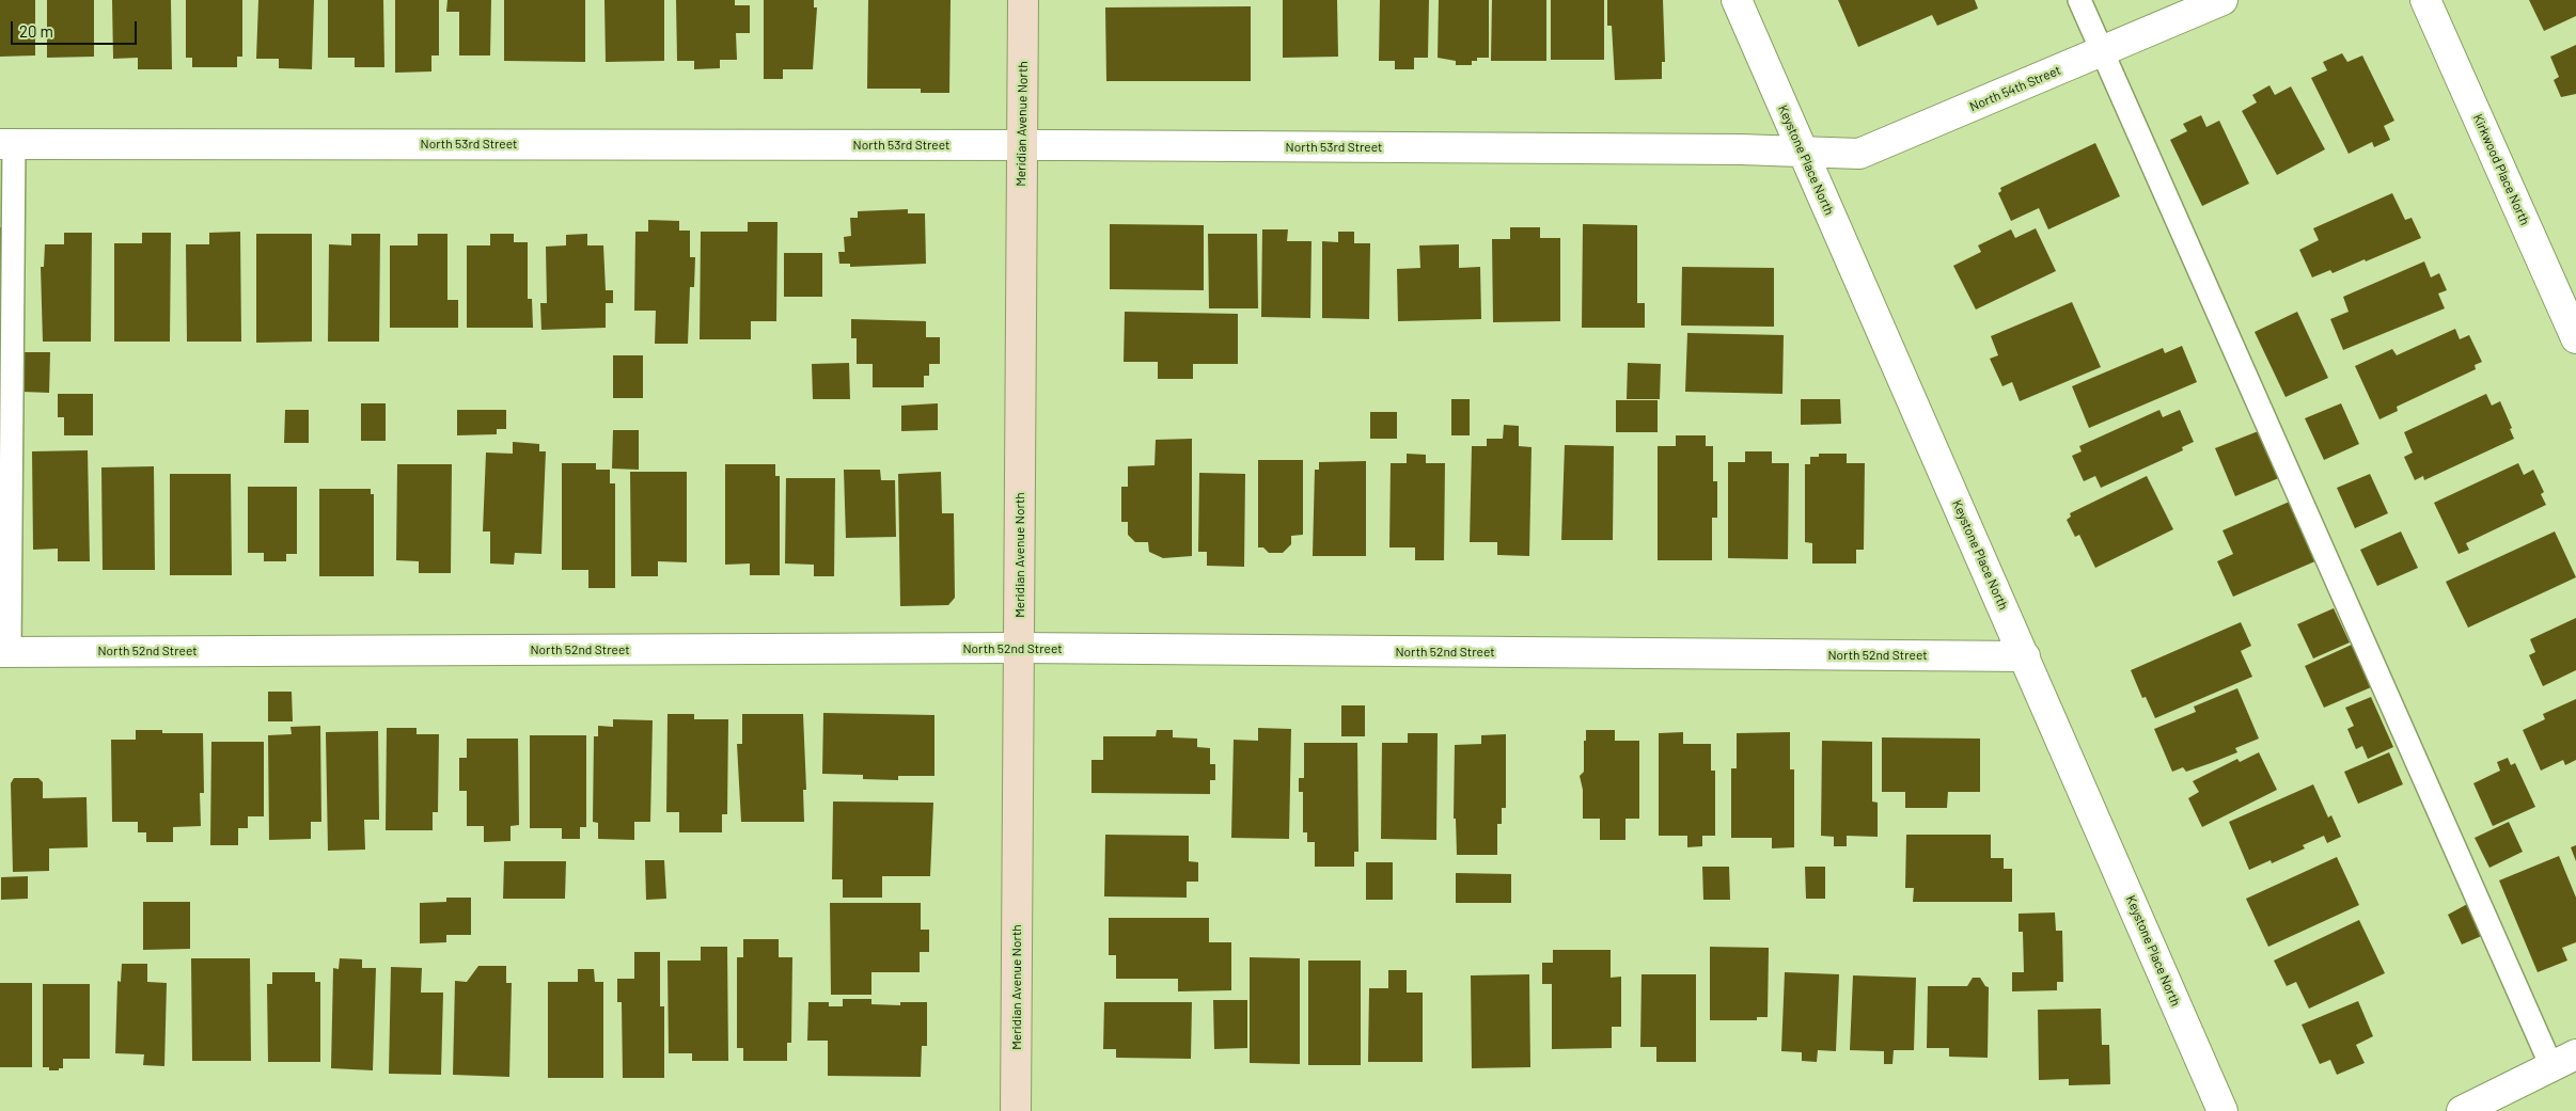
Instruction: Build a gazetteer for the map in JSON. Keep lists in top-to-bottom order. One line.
{"streets":{"street":["North 54th Street","Meridian Avenue North","North 53rd Street","Keystone Place North","Kirkwood Place North","North 52nd Street"]},"crossings":[["North 54th Street","North 53rd Street"],["North 54th Street","Keystone Place North"],["Meridian Avenue North","North 53rd Street"],["Meridian Avenue North","North 52nd Street"],["North 53rd Street","Keystone Place North"],["Keystone Place North","North 52nd Street"]],"scale_bar":"20 m"}
